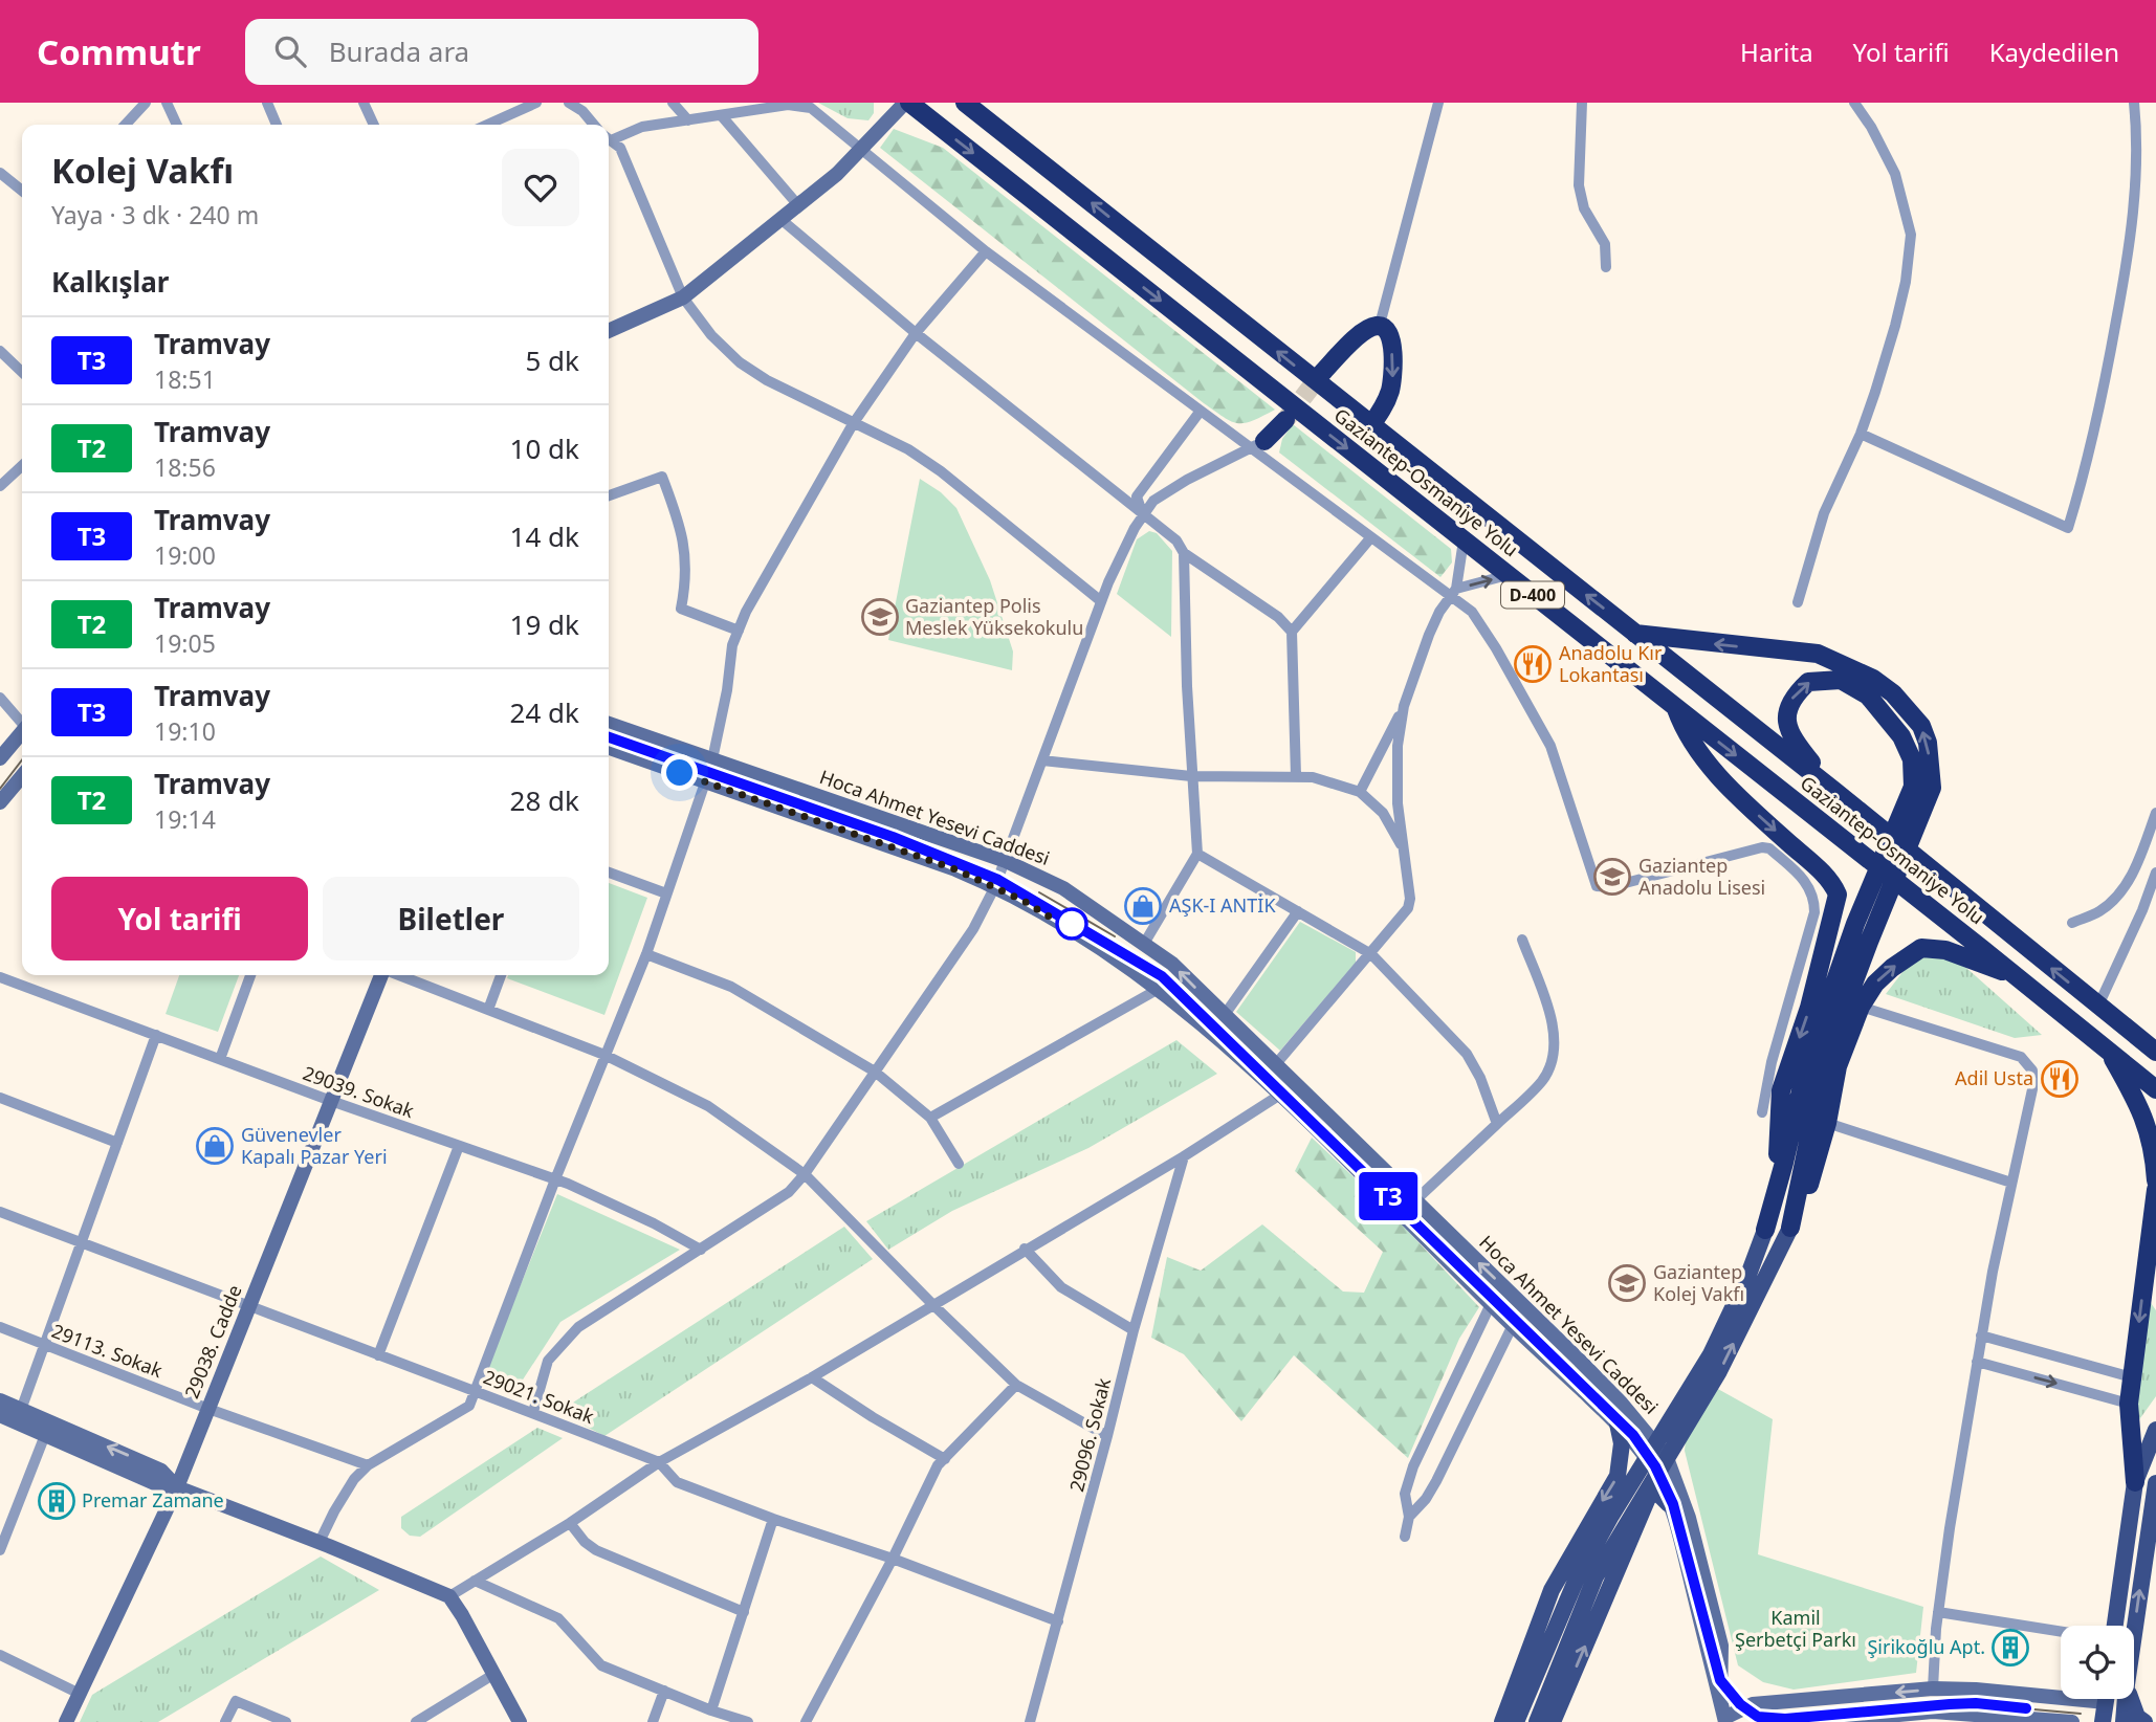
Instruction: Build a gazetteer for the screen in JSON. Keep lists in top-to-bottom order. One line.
{"streets":{"highway":["Gaziantep-Osmaniye Yolu","D-400"],"street":["Hoca Ahmet Yesevi Caddesi","29039. Sokak","29038. Cadde","29113. Sokak","29021. Sokak","29096. Sokak"]},"crossings":[["29039. Sokak","29038. Cadde"],["29038. Cadde","29113. Sokak"],["29038. Cadde","29021. Sokak"],["29021. Sokak","29096. Sokak"]],"parks":["Kamil Şerbetçi Parkı"],"places":{"school or university":["Gaziantep Polis Meslek Yüksekokulu","Gaziantep Anadolu Lisesi","Gaziantep Kolej Vakfı"],"restaurant":["Anadolu Kır Lokantası","Adil Usta"],"shop":["AŞK-I ANTİK","Güvenevler Kapalı Pazar Yeri"],"building":["Premar Zamane","Şirikoğlu Apt."]},"lines":["tram line T3"],"page":{"header":"Commutr","search":"Burada ara","nav":["Harita","Yol tarifi","Kaydedilen"],"on_map":"T3","heading":[["Kolej Vakfı","Yaya · 3 dk · 240 m"],"Kalkışlar"],"list":[{"mark":"T3","name":"Tramvay","note":"18:51","value":"5 dk"},{"mark":"T2","name":"Tramvay","note":"18:56","value":"10 dk"},{"mark":"T3","name":"Tramvay","note":"19:00","value":"14 dk"},{"mark":"T2","name":"Tramvay","note":"19:05","value":"19 dk"},{"mark":"T3","name":"Tramvay","note":"19:10","value":"24 dk"},{"mark":"T2","name":"Tramvay","note":"19:14","value":"28 dk"}],"buttons":["Yol tarifi","Biletler"]}}
